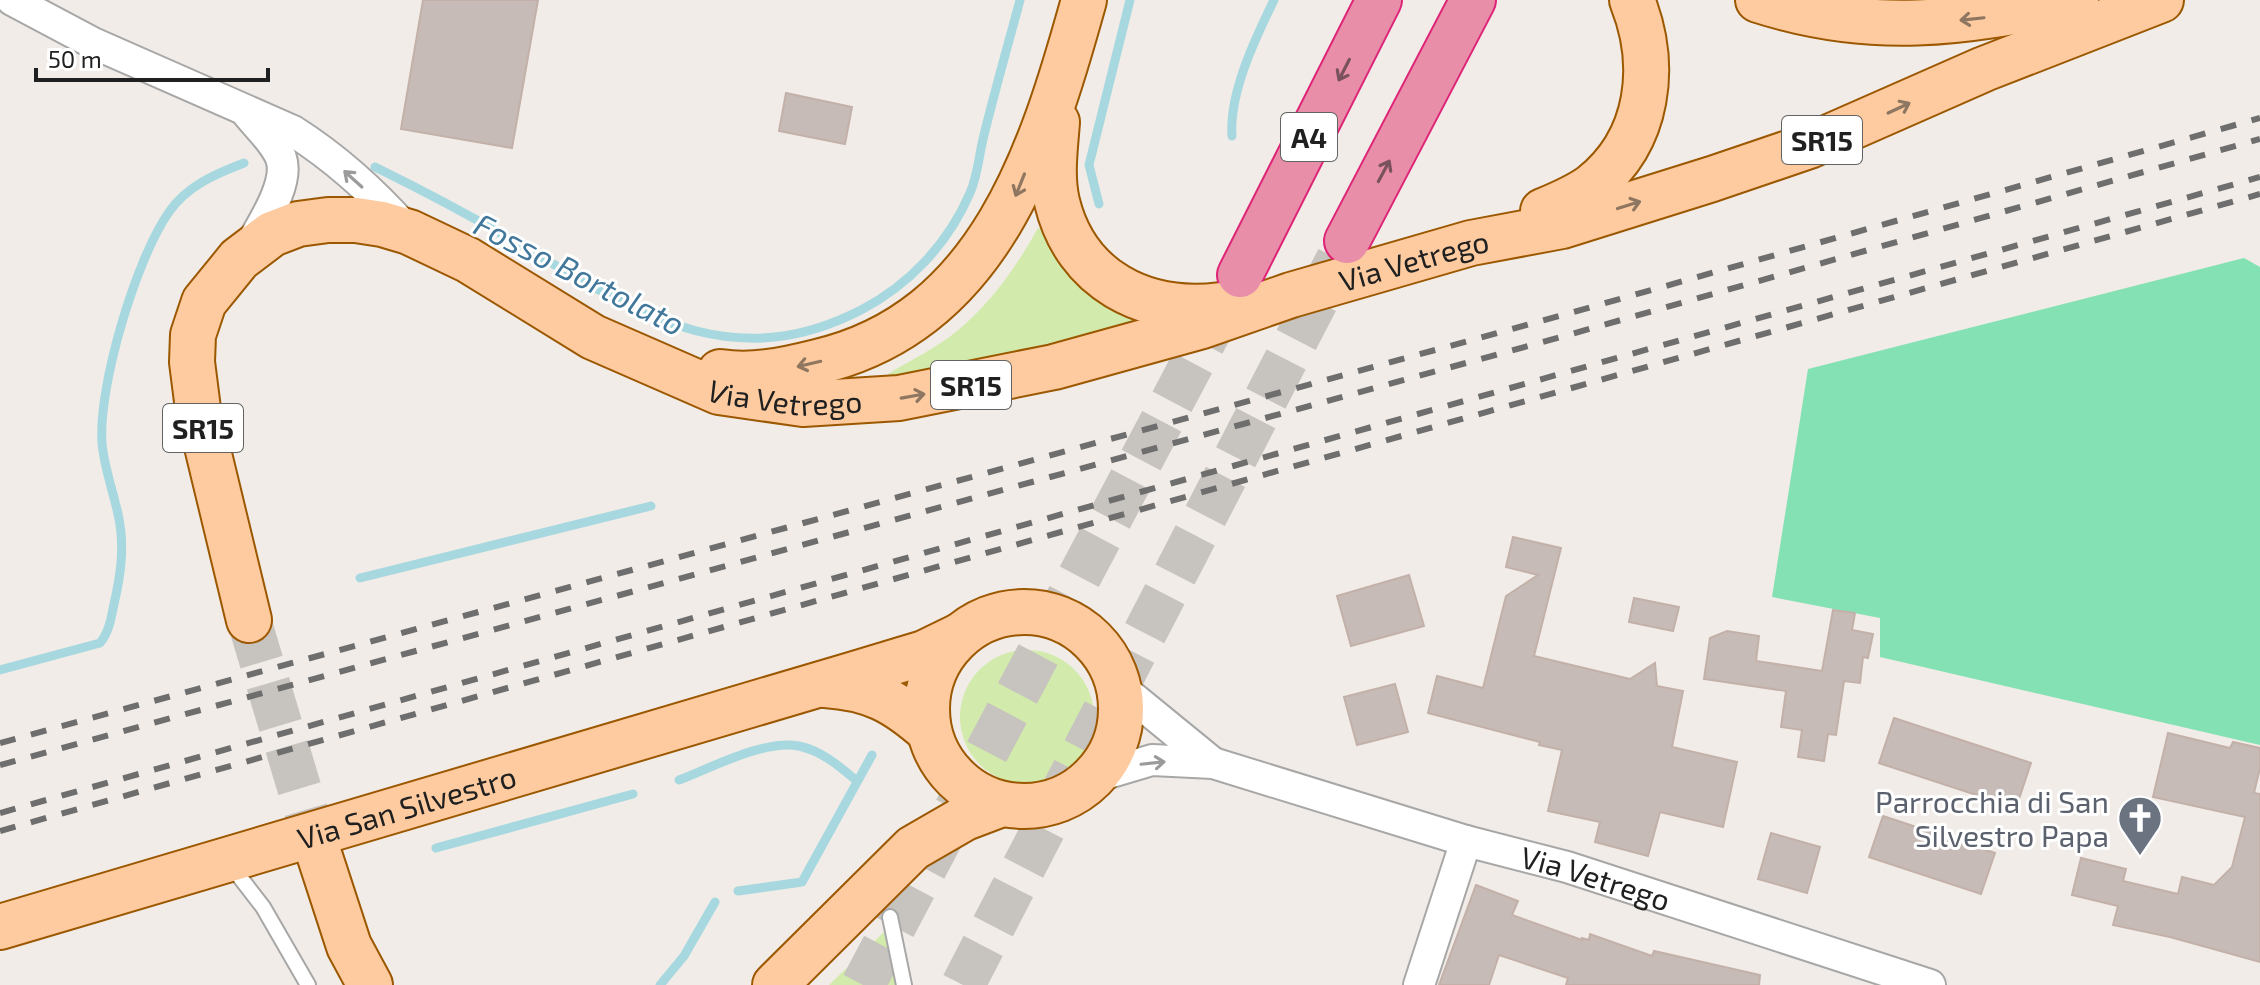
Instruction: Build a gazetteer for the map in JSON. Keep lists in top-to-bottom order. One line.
{"streets":{"highway":["A4"],"main road":["SR15","Via Vetrego","Via San Silvestro"]},"crossings":[["SR15","Via Vetrego"],["Via Vetrego","Via San Silvestro"]],"water":["Fosso Bortolato"],"places":{"church":["Parrocchia di San Silvestro Papa"]},"scale_bar":"50 m"}
